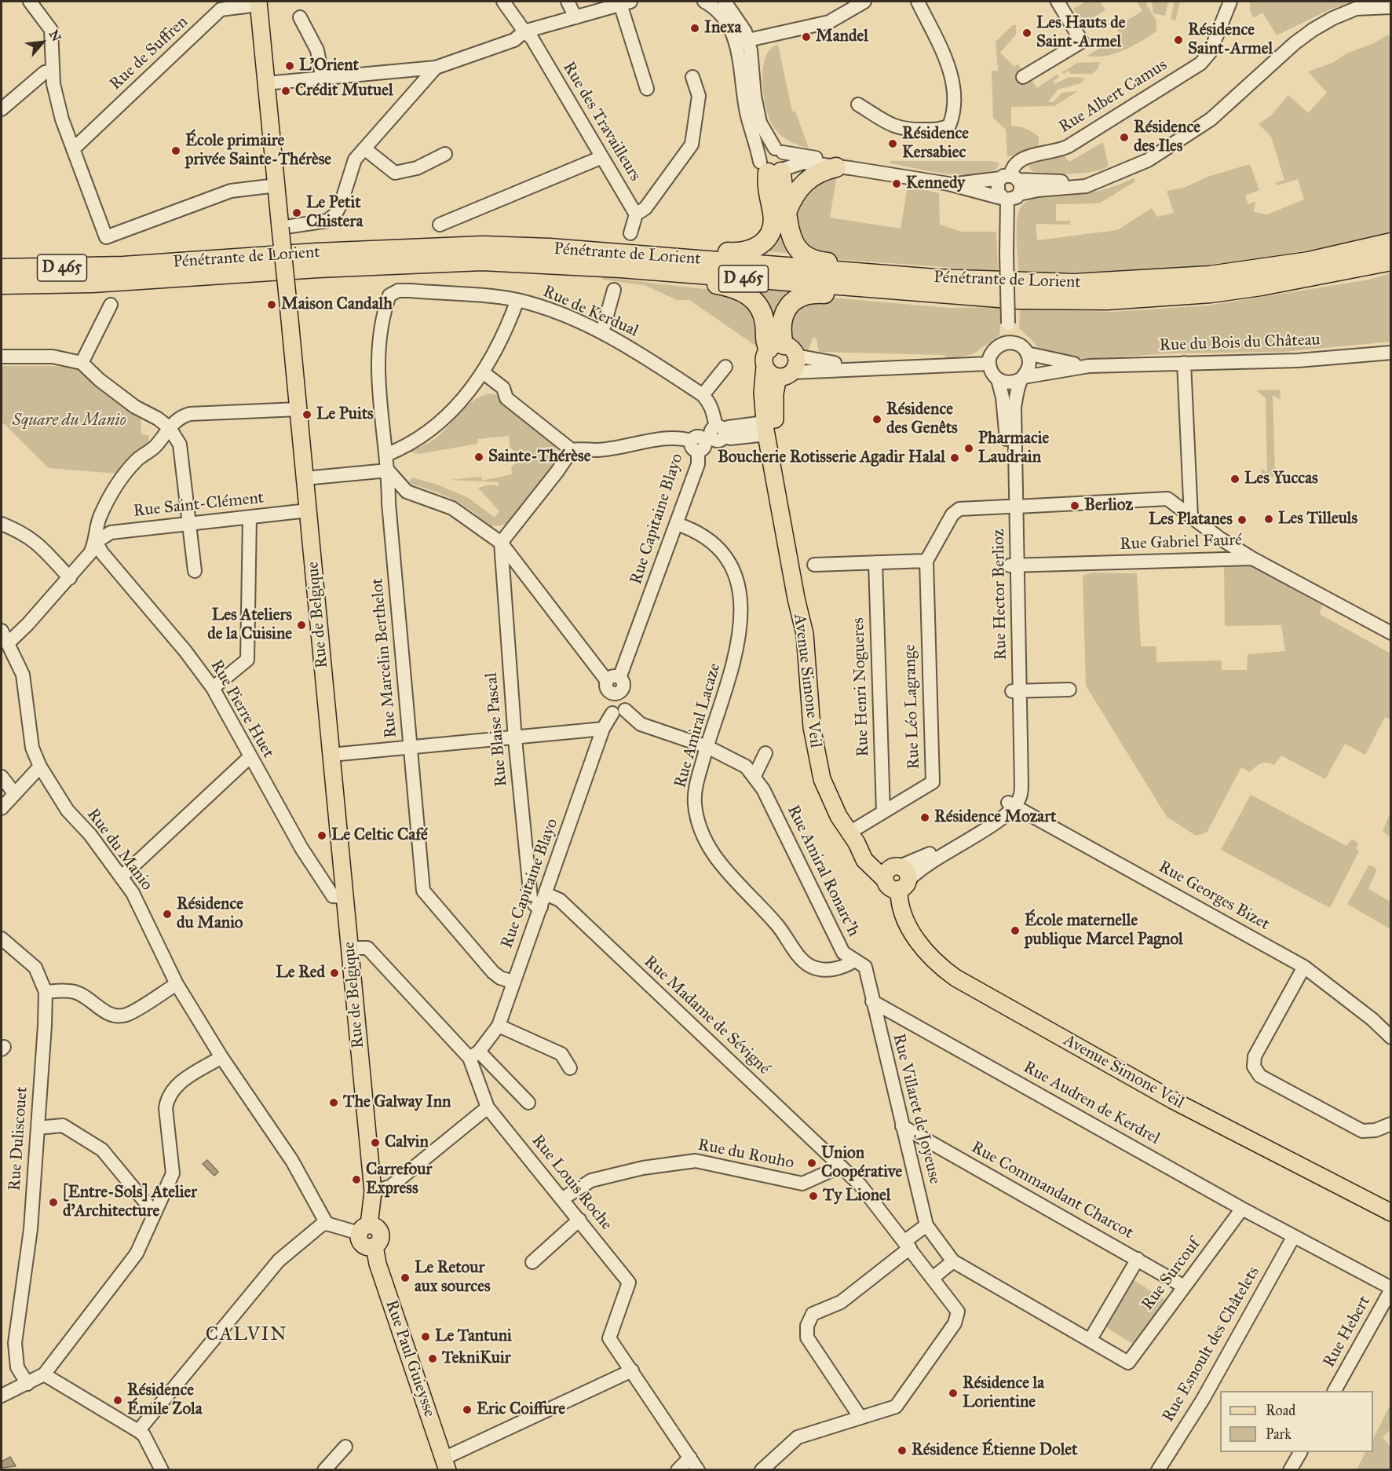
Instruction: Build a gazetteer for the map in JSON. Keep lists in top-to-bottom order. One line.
{"streets":{"highway":["Pénétrante de Lorient","D 465"],"main road":["Rue de Belgique","Avenue Simone Veil","Rue Paul Guieysse"],"street":["Rue de Suffren","Rue Albert Camus","Rue des Travailleurs","Rue de Kerdual","Rue du Bois du Château","Rue Saint-Clément","Rue Capitaine Blayo","Rue Gabriel Fauré","Rue Hector Berlioz","Rue Marcelin Berthelot","Rue Henri Nogueres","Rue Léo Lagrange","Rue Pierre Huet","Rue Amiral Lacaze","Rue Blaise Pascal","Rue du Manio","Rue Amiral Ronarc'h","Rue Georges Bizet","Rue Madame de Sévigné","Rue Audren de Kerdrel","Rue Villaret de Joyeuse","Rue Duliscouet","Rue du Rouho","Rue Louis Roche","Rue Commandant Charcot","Rue Surcouf","Rue Hebert","Rue Esnoult des Châtelets"]},"crossings":[["Rue de Suffren","Rue de Belgique"],["Rue de Kerdual","Rue Capitaine Blayo"],["Rue de Kerdual","Rue Marcelin Berthelot"],["Rue du Bois du Château","Rue Hector Berlioz"],["Rue Saint-Clément","Rue de Belgique"],["Rue Saint-Clément","Rue Pierre Huet"],["Rue Capitaine Blayo","Rue Marcelin Berthelot"],["Rue Capitaine Blayo","Rue Amiral Lacaze"],["Rue Capitaine Blayo","Rue Blaise Pascal"],["Rue Capitaine Blayo","Rue Amiral Ronarc'h"],["Rue Capitaine Blayo","Rue Madame de Sévigné"],["Rue Capitaine Blayo","Rue Louis Roche"],["Rue Gabriel Fauré","Rue Hector Berlioz"],["Rue Hector Berlioz","Rue Georges Bizet"],["Rue de Belgique","Rue Pierre Huet"],["Rue de Belgique","Rue Louis Roche"],["Rue de Belgique","Rue Paul Guieysse"],["Rue Marcelin Berthelot","Rue Amiral Ronarc'h"],["Avenue Simone Veil","Rue Léo Lagrange"],["Rue Henri Nogueres","Rue Léo Lagrange"],["Rue Amiral Lacaze","Rue Amiral Ronarc'h"],["Rue Blaise Pascal","Rue Amiral Ronarc'h"],["Rue Amiral Ronarc'h","Rue Audren de Kerdrel"],["Rue Amiral Ronarc'h","Rue Villaret de Joyeuse"],["Rue Madame de Sévigné","Rue du Rouho"],["Rue Audren de Kerdrel","Rue Villaret de Joyeuse"],["Rue Audren de Kerdrel","Rue Surcouf"],["Rue Audren de Kerdrel","Rue Hebert"],["Rue Audren de Kerdrel","Rue Esnoult des Châtelets"],["Rue Villaret de Joyeuse","Rue Commandant Charcot"],["Rue Villaret de Joyeuse","Rue Surcouf"],["Rue du Rouho","Rue Louis Roche"],["Rue Commandant Charcot","Rue Surcouf"]],"districts":["CALVIN"],"parks":["Square du Manio"],"places":["Inexa","Les Hauts de Saint-Armel","Mandel","Résidence Saint-Armel","L'Orient","Crédit Mutuel","Résidence des Iles","Résidence Kersabiec","École primaire privée Sainte-Thérèse","Kennedy","Le Petit Chistera","Maison Candalh","Le Puits","Résidence des Genêts","Pharmacie Laudrain","Sainte-Thérèse","Boucherie Rotisserie Agadir Halal","Les Yuccas","Berlioz","Les Tilleuls","Les Platanes","Les Ateliers de la Cuisine","Résidence Mozart","Le Celtic Café","Résidence du Manio","École maternelle publique Marcel Pagnol","Le Red","The Galway Inn","Calvin","Union Coopérative","Carrefour Express","Ty Lionel","[Entre-Sols] Atelier d'Architecture","Le Retour aux sources","Le Tantuni","TekniKuir","Résidence la Lorientine","Résidence Émile Zola","Eric Coiffure","Résidence Étienne Dolet"],"legend":["Road","Park"],"north":"top right"}
